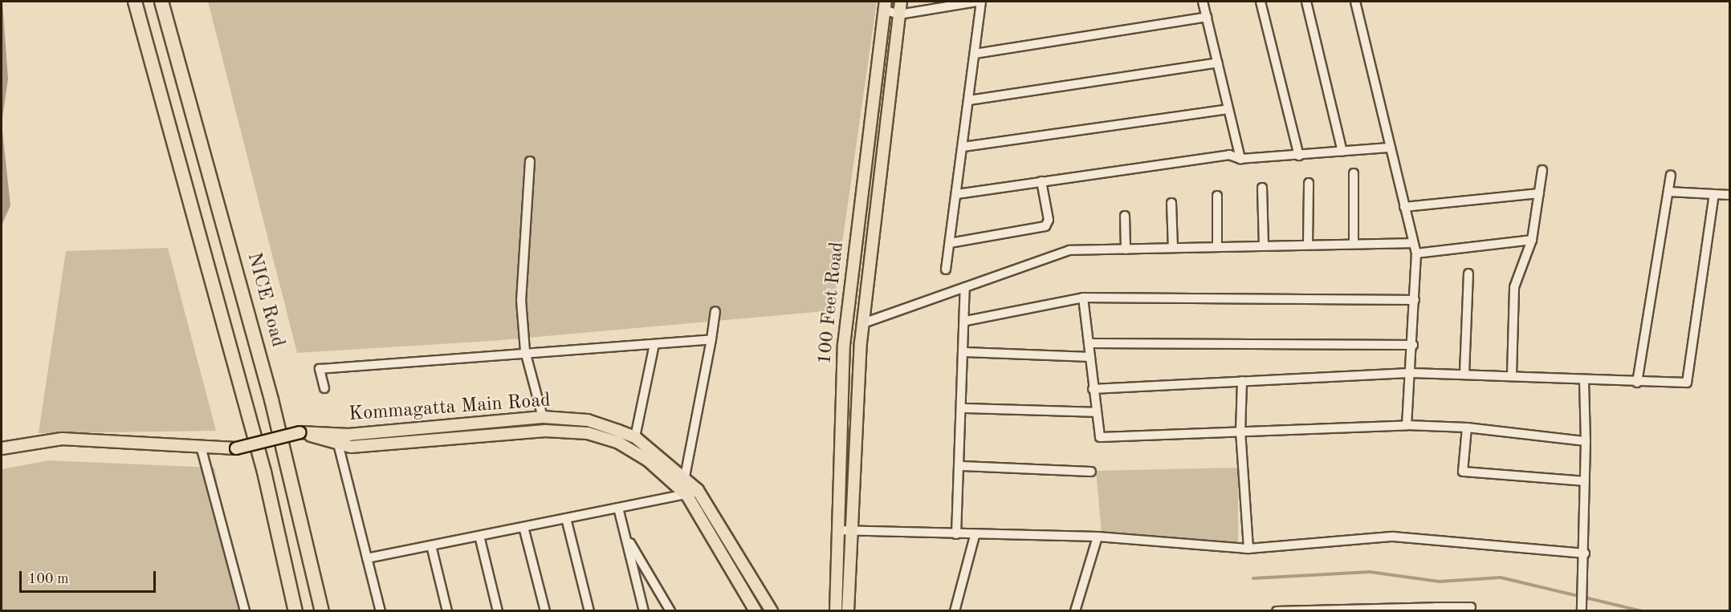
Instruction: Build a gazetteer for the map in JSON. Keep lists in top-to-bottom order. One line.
{"streets":{"highway":["NICE Road"],"main road":["100 Feet Road","Kommagatta Main Road"]},"scale_bar":"100 m"}
